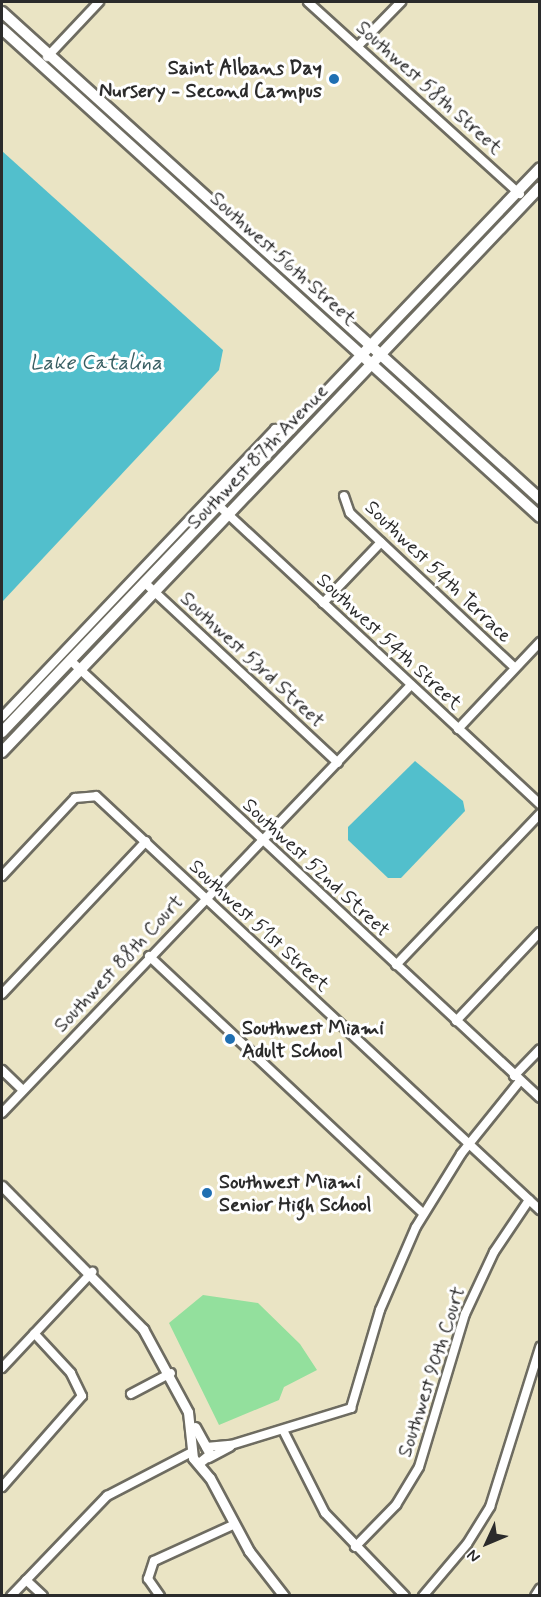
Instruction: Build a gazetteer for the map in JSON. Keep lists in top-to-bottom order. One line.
{"streets":{"main road":["Southwest 56th Street","Southwest 87th Avenue"],"street":["Southwest 58th Street","Southwest 54th Terrace","Southwest 54th Street","Southwest 53rd Street","Southwest 52nd Street","Southwest 51st Street","Southwest 88th Court","Southwest 90th Court"]},"crossings":[["Southwest 58th Street","Southwest 87th Avenue"],["Southwest 56th Street","Southwest 87th Avenue"],["Southwest 87th Avenue","Southwest 54th Street"],["Southwest 87th Avenue","Southwest 53rd Street"],["Southwest 87th Avenue","Southwest 52nd Street"],["Southwest 54th Street","Southwest 88th Court"],["Southwest 53rd Street","Southwest 88th Court"],["Southwest 52nd Street","Southwest 88th Court"],["Southwest 51st Street","Southwest 88th Court"],["Southwest 51st Street","Southwest 90th Court"]],"water":["Lake Catalina"],"places":["Saint Albans Day Nursery - Second Campus","Southwest Miami Adult School","Southwest Miami Senior High School"],"north":"bottom left"}
